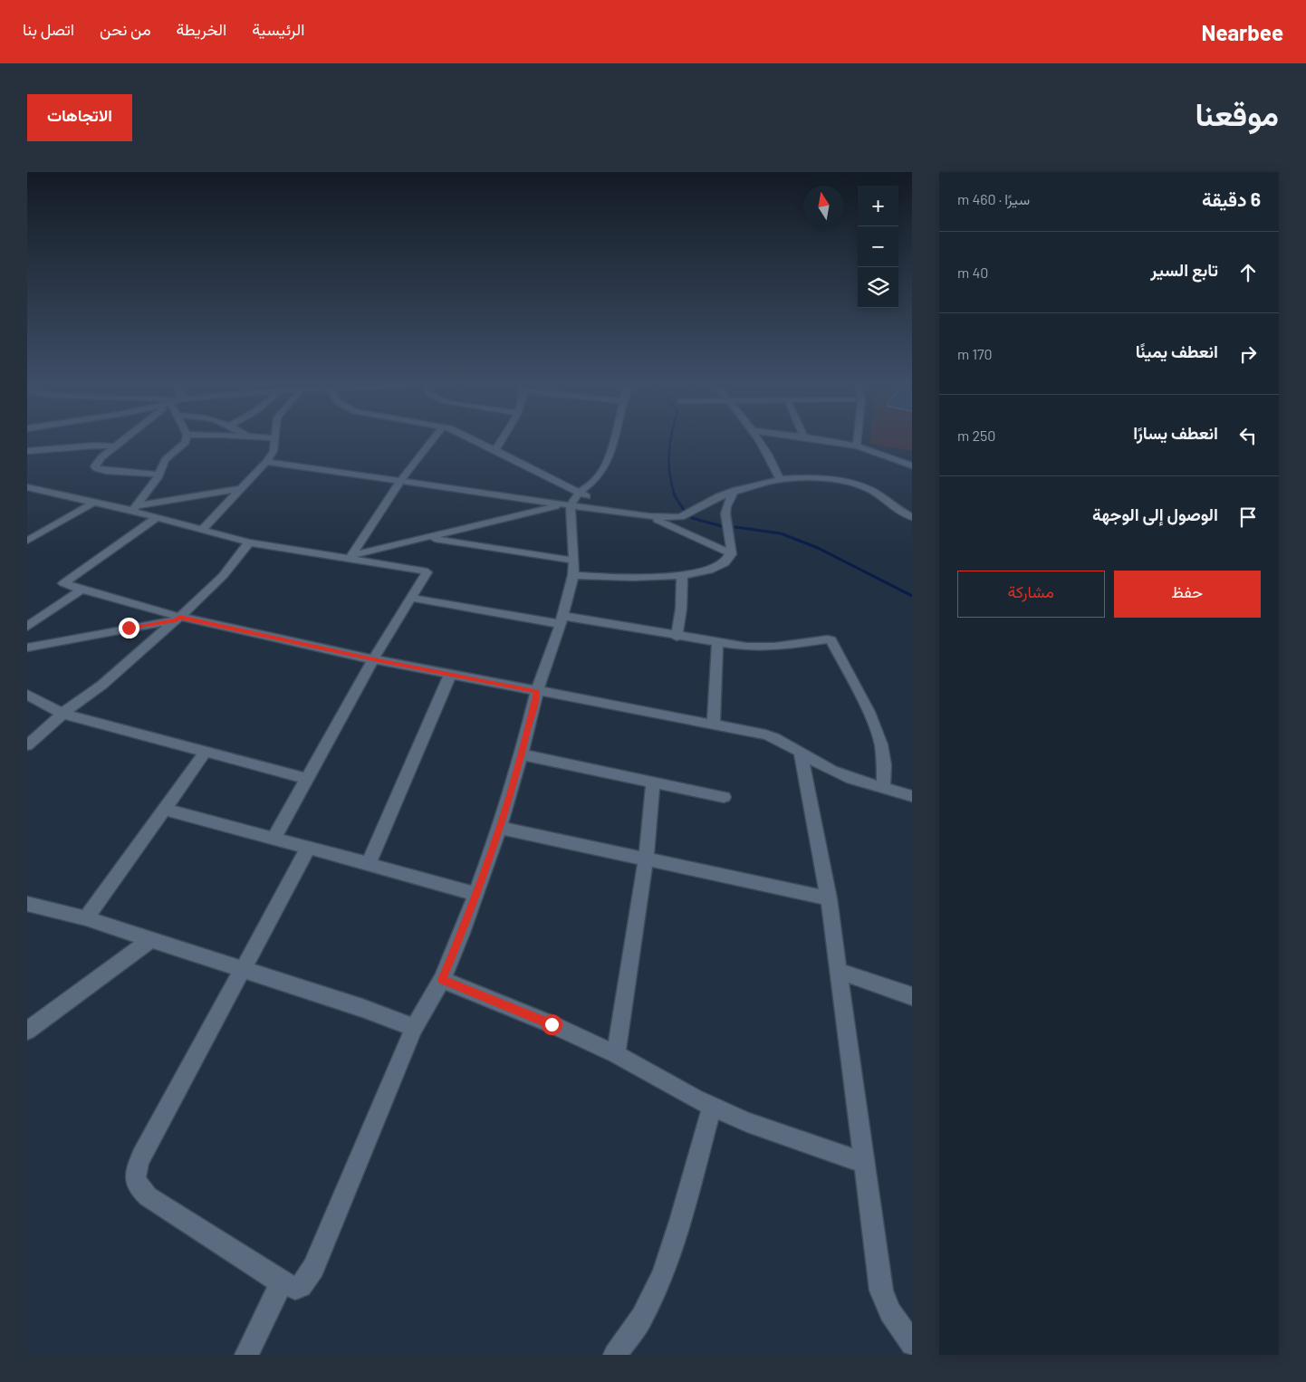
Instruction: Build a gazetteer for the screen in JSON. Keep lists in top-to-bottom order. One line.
{"north":"top","page":{"header":"Nearbee","nav":["الرئيسية","الخريطة","من نحن","اتصل بنا"],"title":"موقعنا","buttons":["الاتجاهات",["حفظ","مشاركة"]],"heading":["6 دقيقة","سيرًا · 460 m"],"map_buttons":["+","−"],"list":[["تابع السير","40 m"],["انعطف يمينًا","170 m"],["انعطف يسارًا","250 m"],"الوصول إلى الوجهة"]}}
